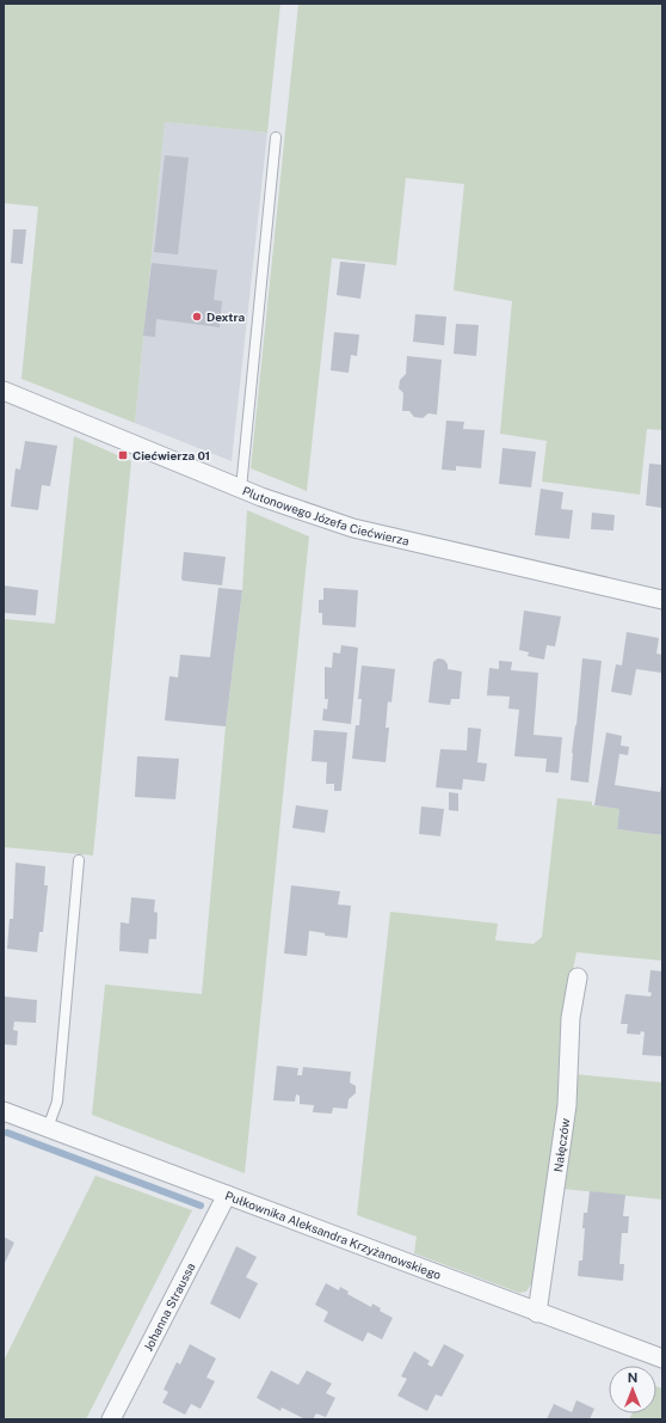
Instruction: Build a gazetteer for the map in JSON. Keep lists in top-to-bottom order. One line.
{"streets":{"street":["Plutonowego Józefa Ciećwierza","Nałęczów","Pułkownika Aleksandra Krzyżanowskiego","Johanna Straussa"]},"crossings":[["Nałęczów","Pułkownika Aleksandra Krzyżanowskiego"],["Pułkownika Aleksandra Krzyżanowskiego","Johanna Straussa"]],"places":{"other":["Dextra"],"transit":["Ciećwierza 01"]},"north":"top"}
